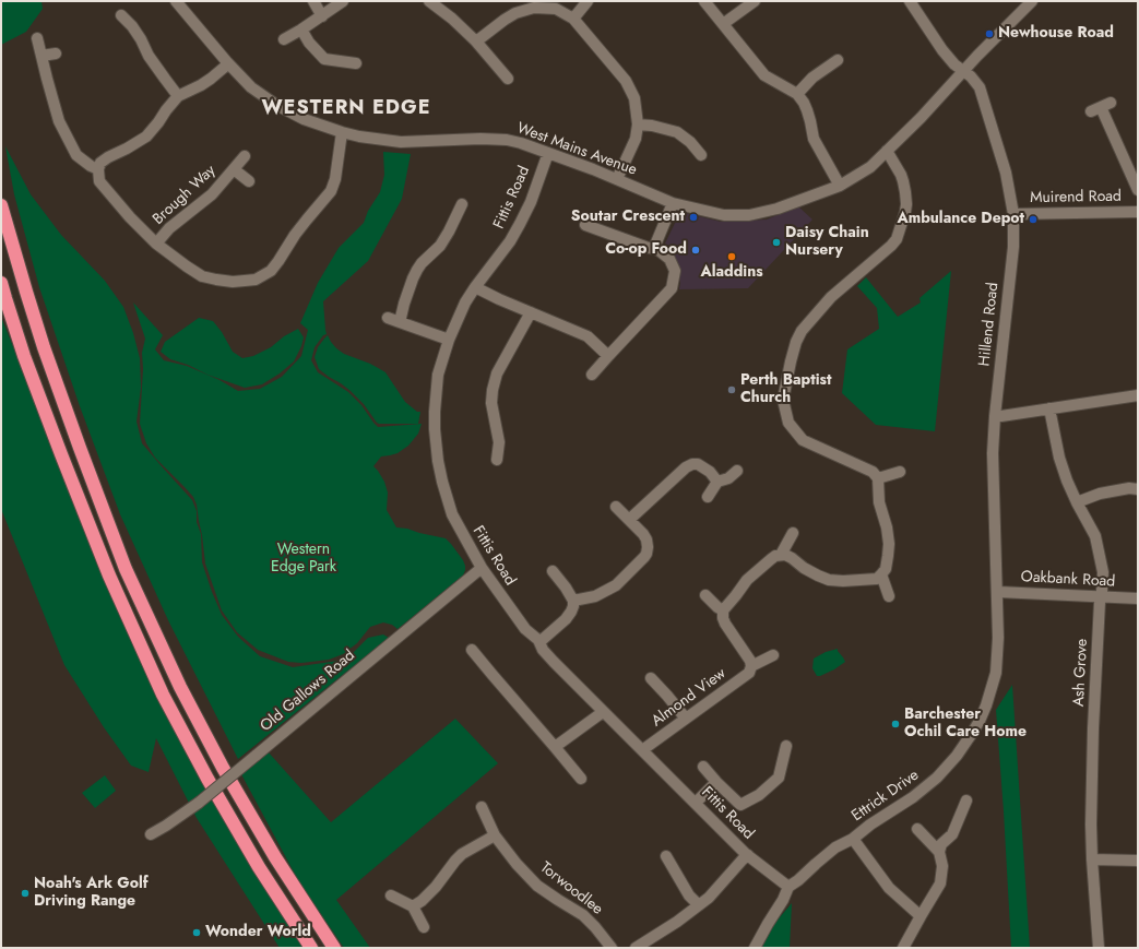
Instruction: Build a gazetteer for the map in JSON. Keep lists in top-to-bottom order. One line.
{"streets":{"street":["West Mains Avenue","Brough Way","Fittis Road","Muirend Road","Hillend Road","Oakbank Road","Ash Grove","Old Gallows Road","Almond View","Ettrick Drive","Torwoodlee"]},"crossings":[["West Mains Avenue","Fittis Road"],["West Mains Avenue","Hillend Road"],["Fittis Road","Old Gallows Road"],["Fittis Road","Almond View"],["Fittis Road","Ettrick Drive"],["Muirend Road","Hillend Road"],["Hillend Road","Oakbank Road"],["Hillend Road","Ettrick Drive"],["Oakbank Road","Ash Grove"],["Oakbank Road","Ettrick Drive"]],"districts":["WESTERN EDGE"],"parks":["Western Edge Park"],"places":["Newhouse Road","Soutar Crescent","Ambulance Depot","Daisy Chain Nursery","Co-op Food","Aladdins","Perth Baptist Church","Barchester Ochil Care Home","Noah's Ark Golf Driving Range","Wonder World"]}
